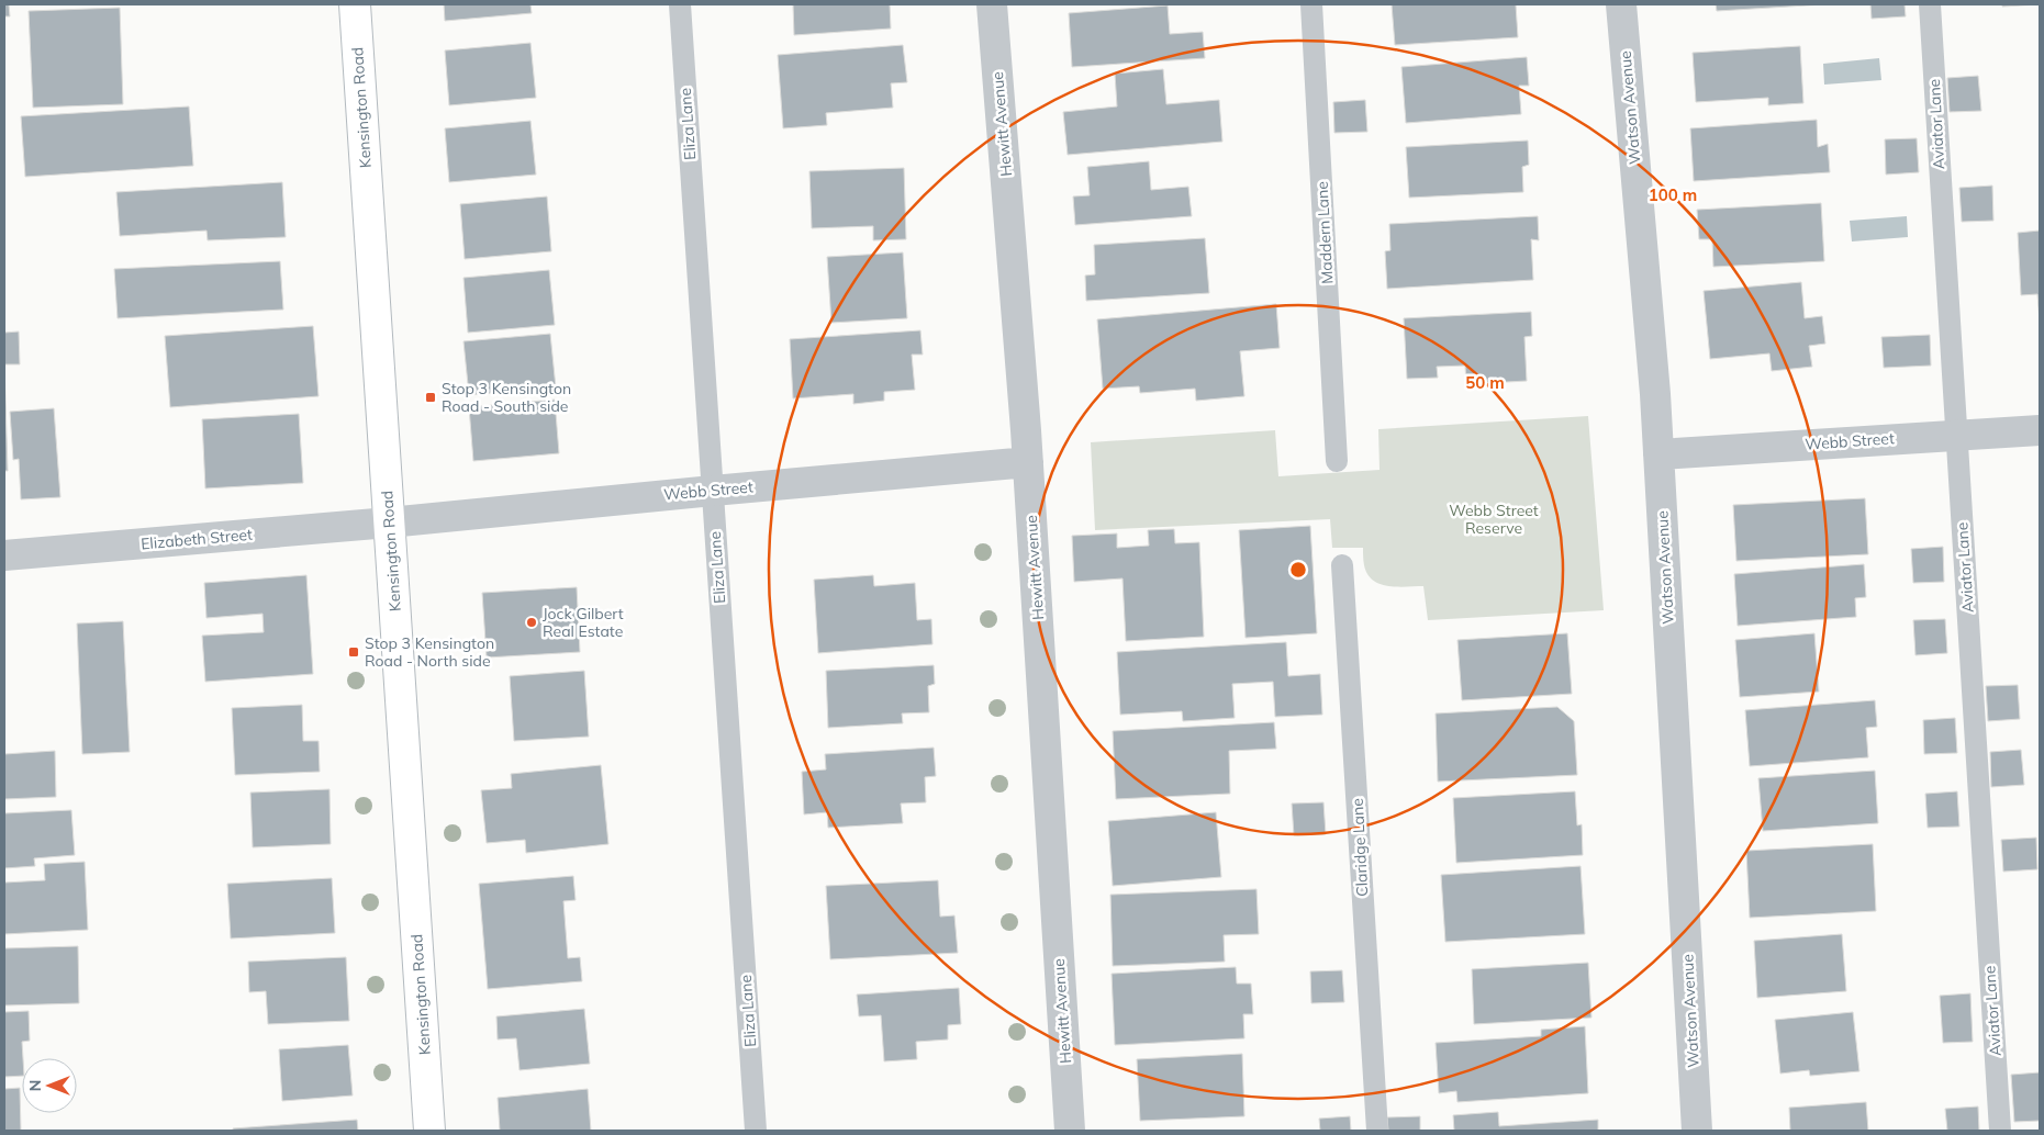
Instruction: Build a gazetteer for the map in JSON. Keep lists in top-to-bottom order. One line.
{"streets":{"main road":["Kensington Road"],"street":["Watson Avenue","Hewitt Avenue","Webb Street","Elizabeth Street"],"lane":["Eliza Lane","Aviator Lane","Maddern Lane","Claridge Lane"]},"crossings":[["Kensington Road","Webb Street"],["Kensington Road","Elizabeth Street"],["Watson Avenue","Webb Street"],["Eliza Lane","Webb Street"],["Hewitt Avenue","Webb Street"],["Aviator Lane","Webb Street"],["Webb Street","Elizabeth Street"]],"parks":["Webb Street Reserve"],"places":{"transit":["Stop 3 Kensington Road - South side","Stop 3 Kensington Road - North side"],"other":["Jock Gilbert Real Estate"]},"north":"left","rings":["100 m","50 m"]}
